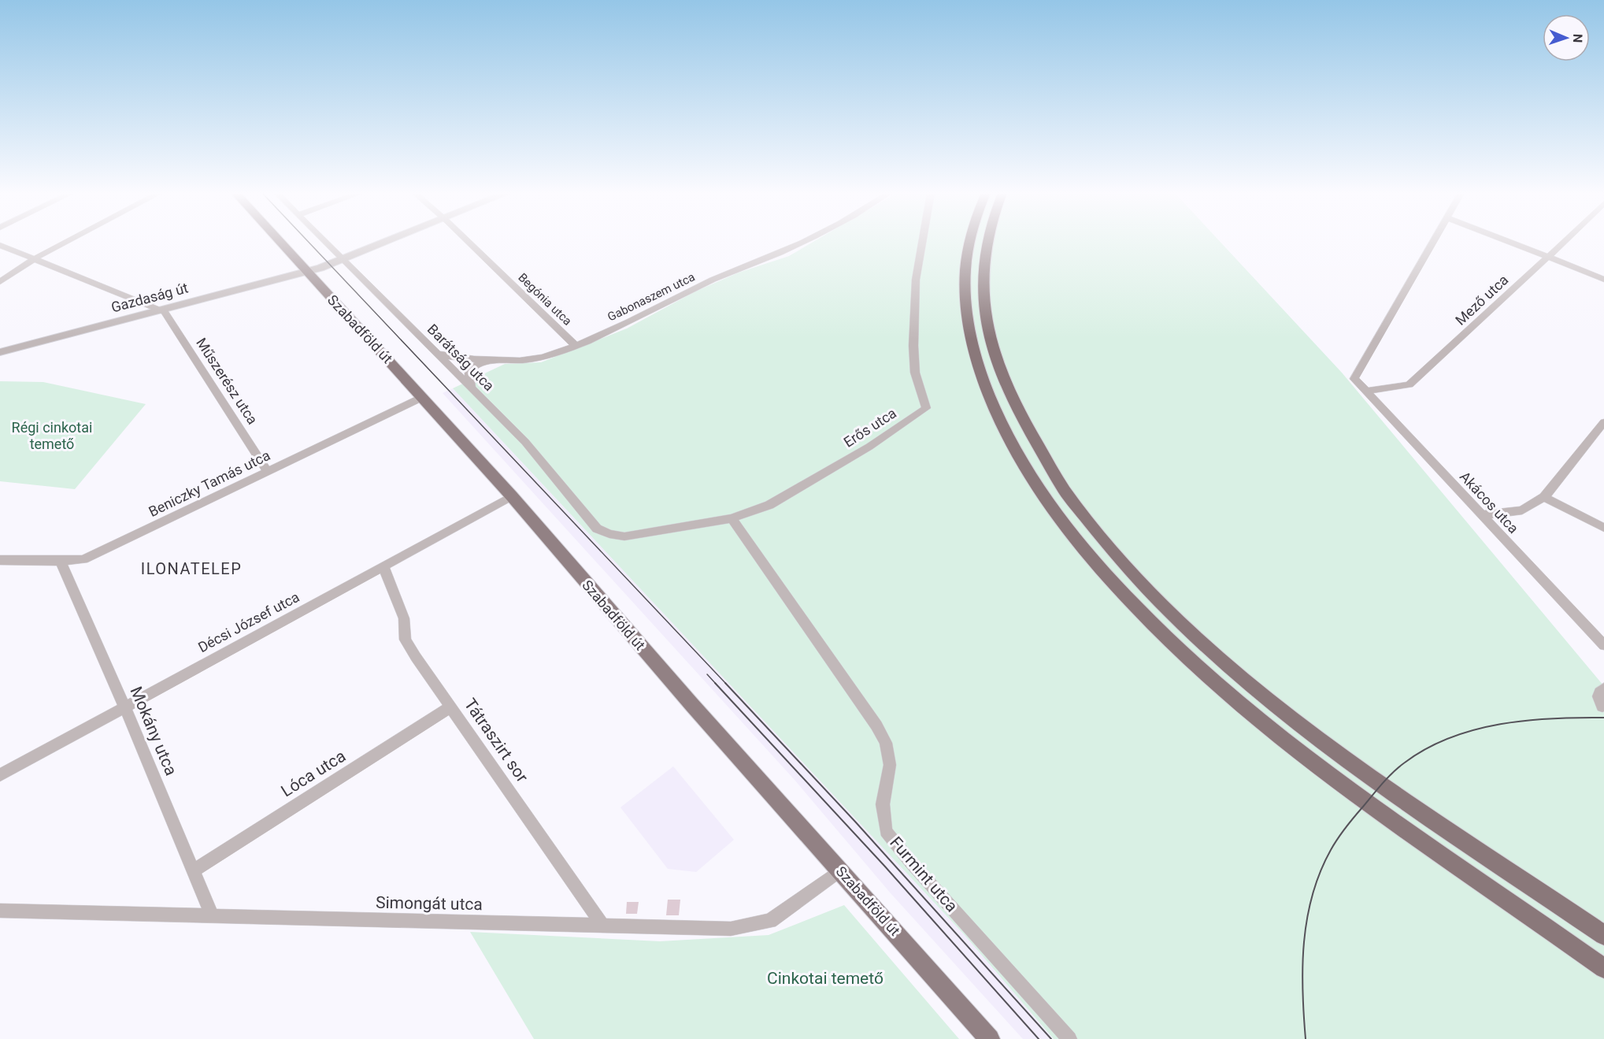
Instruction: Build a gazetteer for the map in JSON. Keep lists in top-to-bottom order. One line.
{"streets":{"main road":["Szabadföld út"],"street":["Gabonaszem utca","Gazdaság út","Begónia utca","Mező utca","Barátság utca","Műszerész utca","Erős utca","Beniczky Tamás utca","Akácos utca","Décsi József utca","Mokány utca","Tátraszirt sor","Lóca utca","Furmint utca","Simongát utca"]},"crossings":[["Gabonaszem utca","Begónia utca"],["Gabonaszem utca","Barátság utca"],["Gazdaság út","Szabadföld út"],["Gazdaság út","Barátság utca"],["Gazdaság út","Műszerész utca"],["Mező utca","Akácos utca"],["Szabadföld út","Beniczky Tamás utca"],["Szabadföld út","Décsi József utca"],["Szabadföld út","Simongát utca"],["Barátság utca","Erős utca"],["Műszerész utca","Beniczky Tamás utca"],["Erős utca","Furmint utca"],["Beniczky Tamás utca","Mokány utca"],["Décsi József utca","Mokány utca"],["Décsi József utca","Tátraszirt sor"],["Mokány utca","Lóca utca"],["Mokány utca","Simongát utca"],["Tátraszirt sor","Lóca utca"],["Tátraszirt sor","Simongát utca"]],"districts":["ILONATELEP"],"parks":["Régi cinkotai temető","Cinkotai temető"],"north":"right"}
